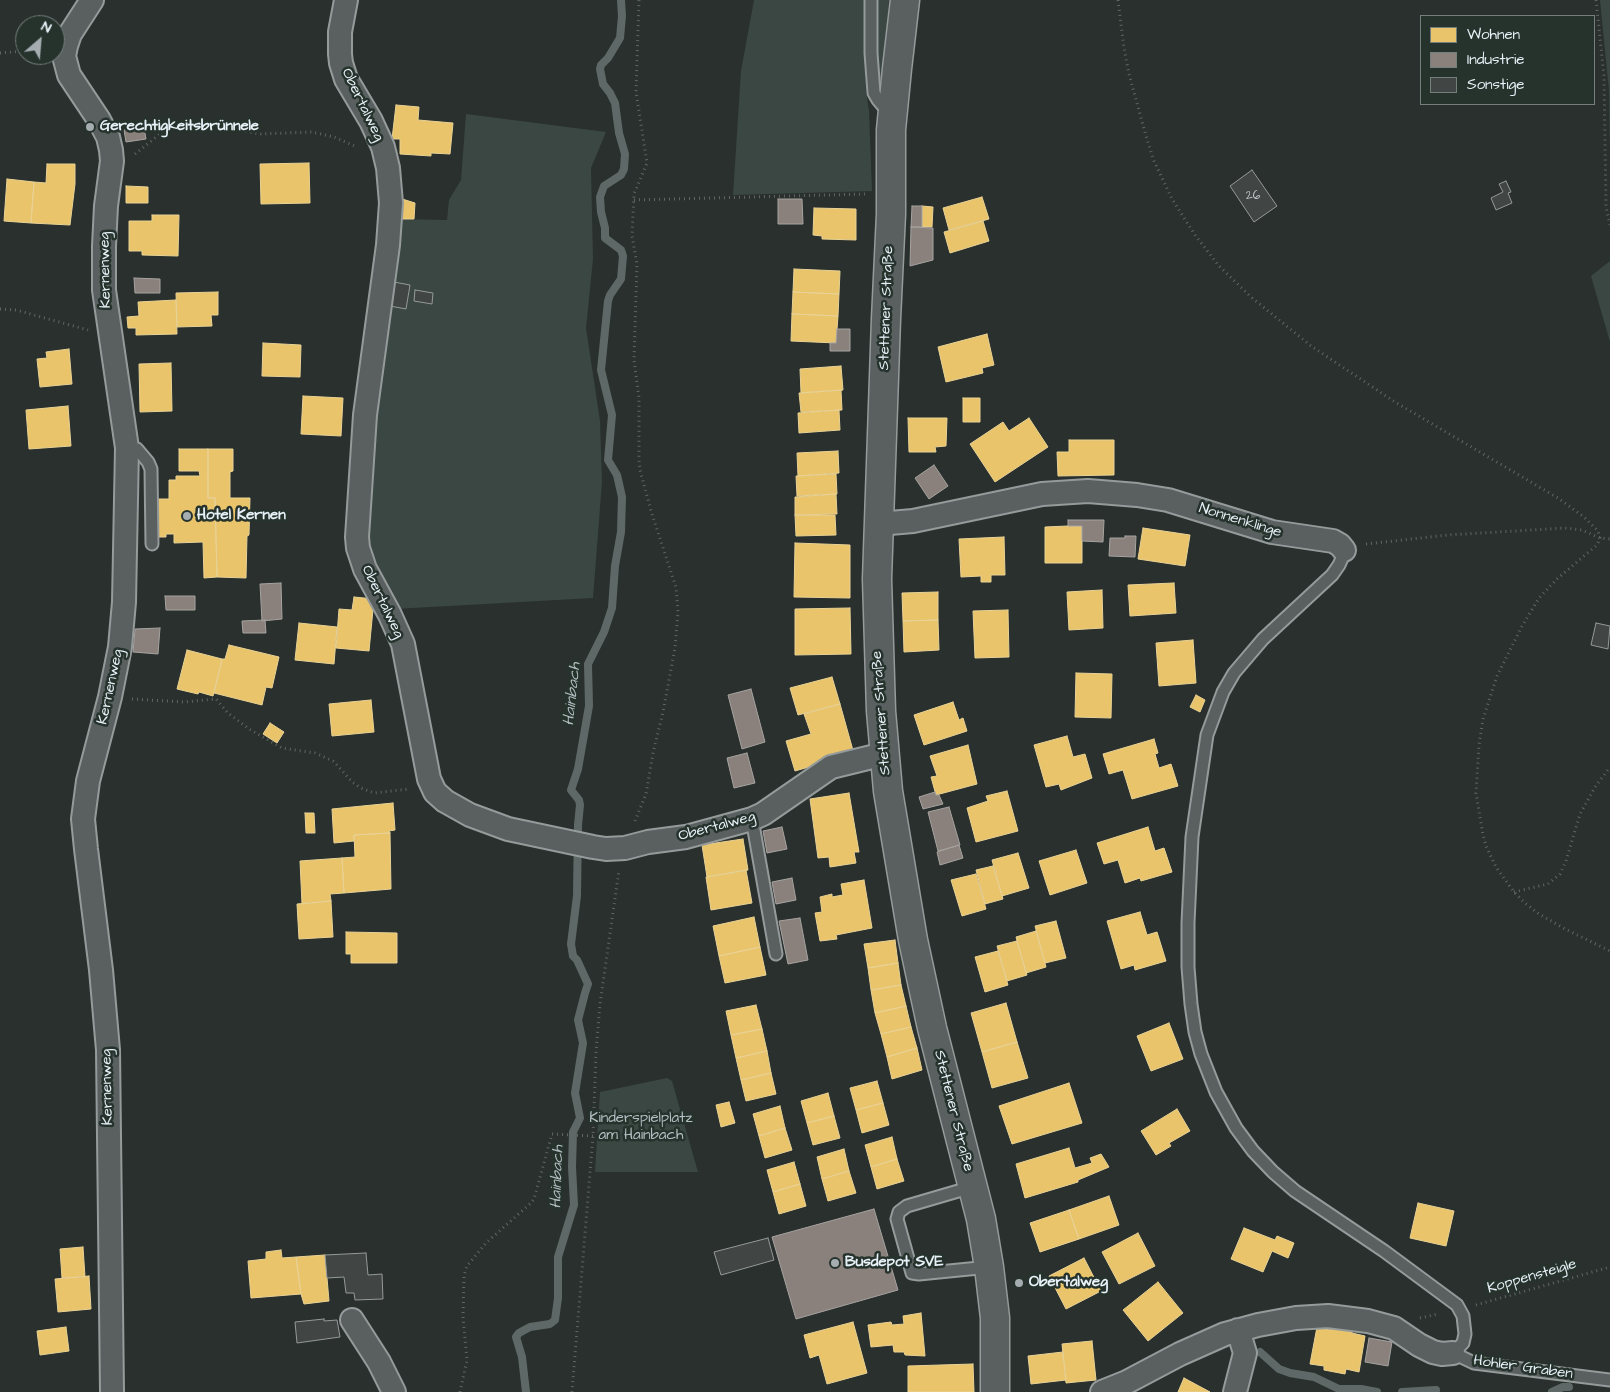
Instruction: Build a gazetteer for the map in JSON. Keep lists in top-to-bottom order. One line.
{"streets":{"main road":["Stettener Straße"],"street":["Obertalweg","Kernenweg","Nonnenklinge","Hohler Graben"],"path":["Koppensteigle"]},"crossings":[["Obertalweg","Stettener Straße"],["Stettener Straße","Nonnenklinge"]],"water":["Hainbach"],"parks":["Kinderspielplatz am Hainbach"],"places":["Gerechtigkeitsbrünnele","Hotel Kernen","Busdepot SVE","Obertalweg"],"house_numbers":["26"],"legend":["Wohnen","Industrie","Sonstige"],"north":"top right"}
